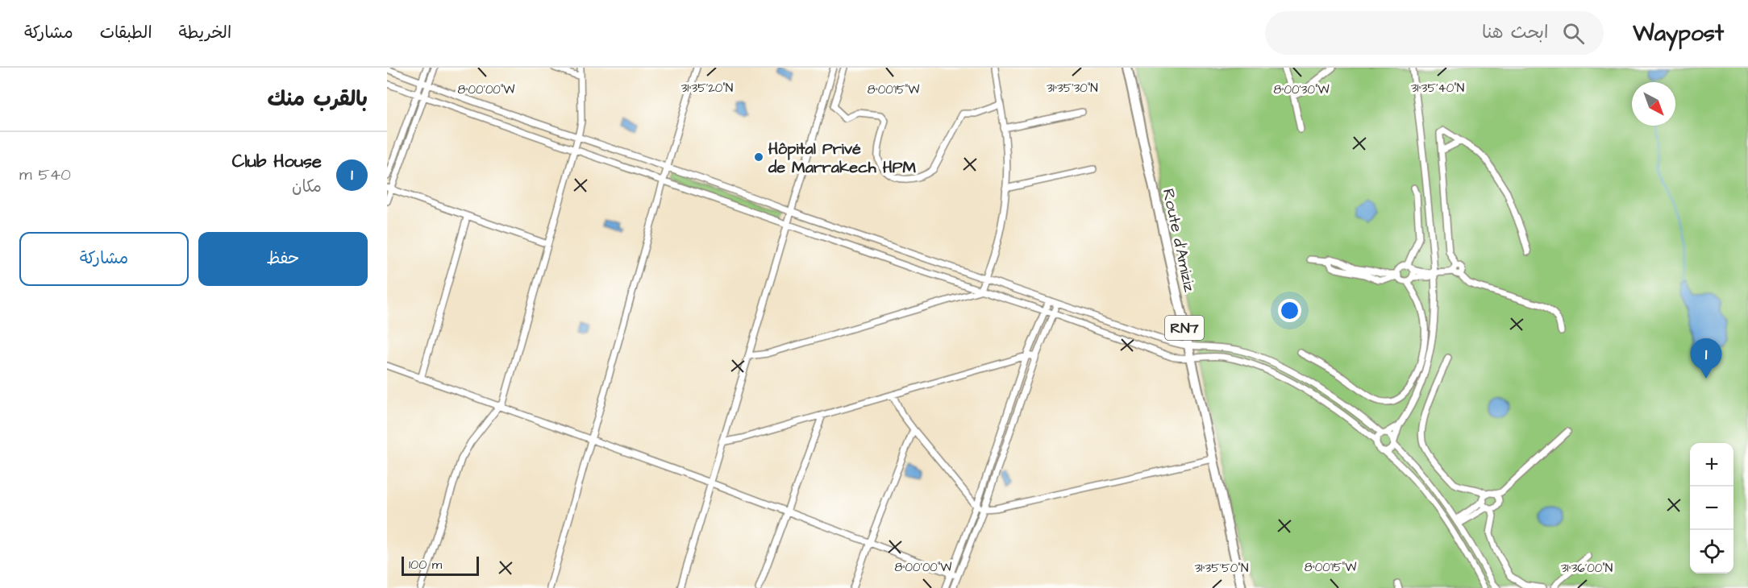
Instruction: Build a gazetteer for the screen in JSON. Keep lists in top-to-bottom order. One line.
{"streets":{"main road":["Route d'Amiziz","RN7"]},"places":["Hôpital Privé de Marrakech HPM"],"scale_bar":"100 m","north":"bottom right","page":{"header":"Waypost","search":"ابحث هنا","nav":["الخريطة","الطبقات","مشاركة"],"heading":"بالقرب منك","list":[{"mark":"1","name":"Club House","note":"مكان","value":"540 m"}],"buttons":["حفظ","مشاركة"],"pins":"1","map_buttons":["+","−"],"scale":"100 m"},"coordinates":["31°35'20\"N","31°35'30\"N","31°35'40\"N","8°00'00\"W","8°00'15\"W","8°00'30\"W","31°35'50\"N","31°36'00\"N"]}
